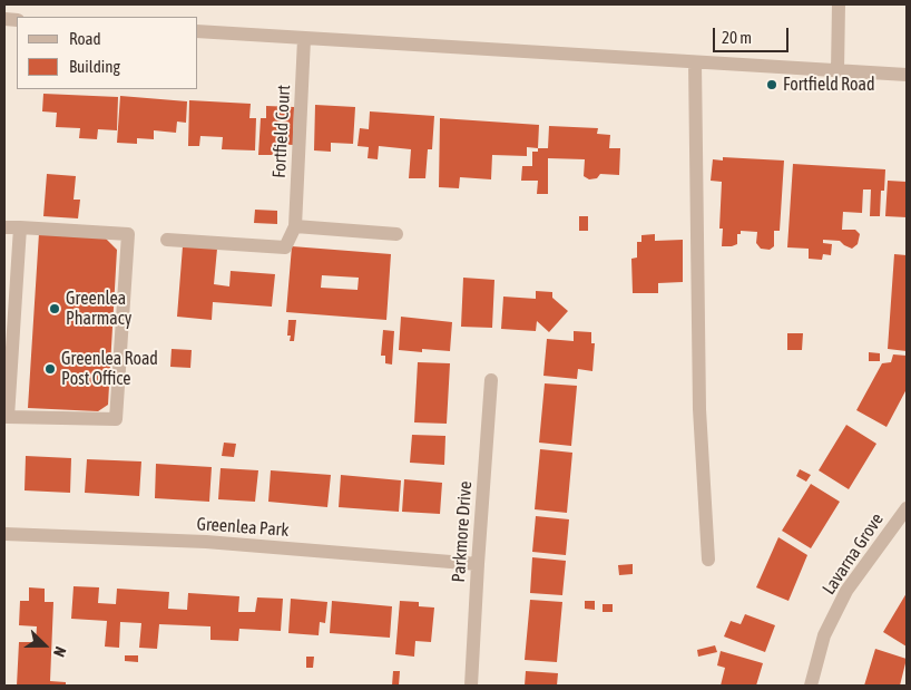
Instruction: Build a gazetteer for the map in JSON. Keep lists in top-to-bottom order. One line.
{"streets":{"street":["Fortfield Court","Greenlea Park","Parkmore Drive","Lavarna Grove"]},"crossings":[["Greenlea Park","Parkmore Drive"]],"places":["Fortfield Road","Greenlea Pharmacy","Greenlea Road Post Office"],"legend":["Road","Building"],"scale_bar":"20 m","north":"right"}
